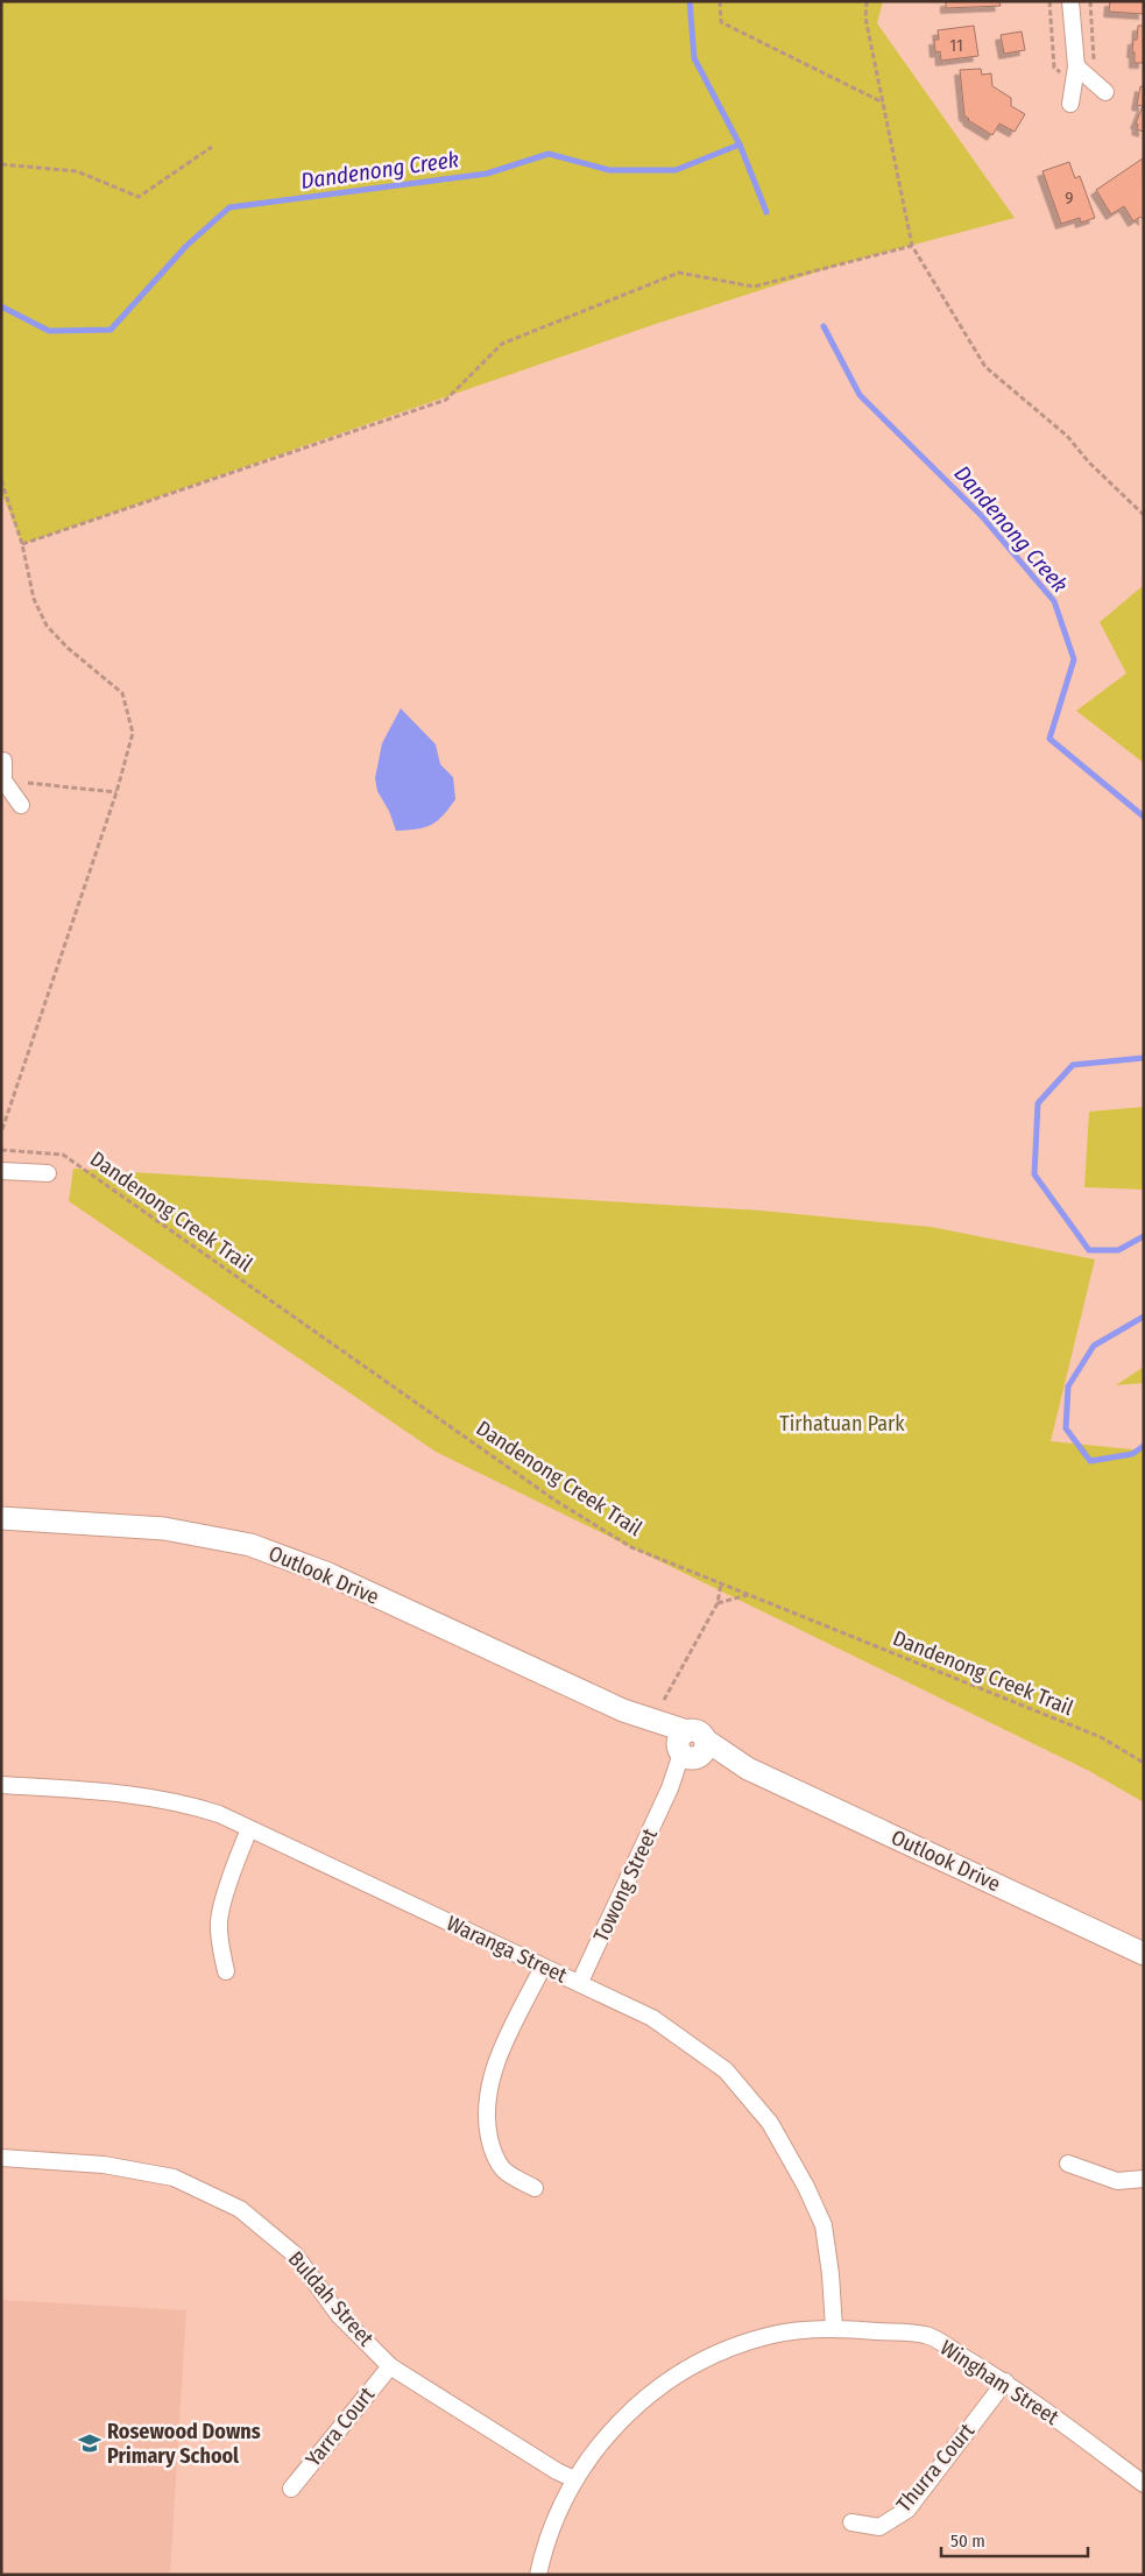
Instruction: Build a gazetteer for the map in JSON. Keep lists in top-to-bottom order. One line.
{"streets":{"street":["Outlook Drive","Towong Street","Waranga Street","Buldah Street","Wingham Street","Yarra Court","Thurra Court"],"path":["Dandenong Creek Trail"]},"crossings":[["Outlook Drive","Towong Street"],["Towong Street","Waranga Street"],["Waranga Street","Wingham Street"],["Buldah Street","Wingham Street"],["Buldah Street","Yarra Court"],["Wingham Street","Thurra Court"]],"water":["Dandenong Creek"],"parks":["Tirhatuan Park"],"places":{"school or university":["Rosewood Downs Primary School"]},"house_numbers":["11","9"],"scale_bar":"50 m"}
